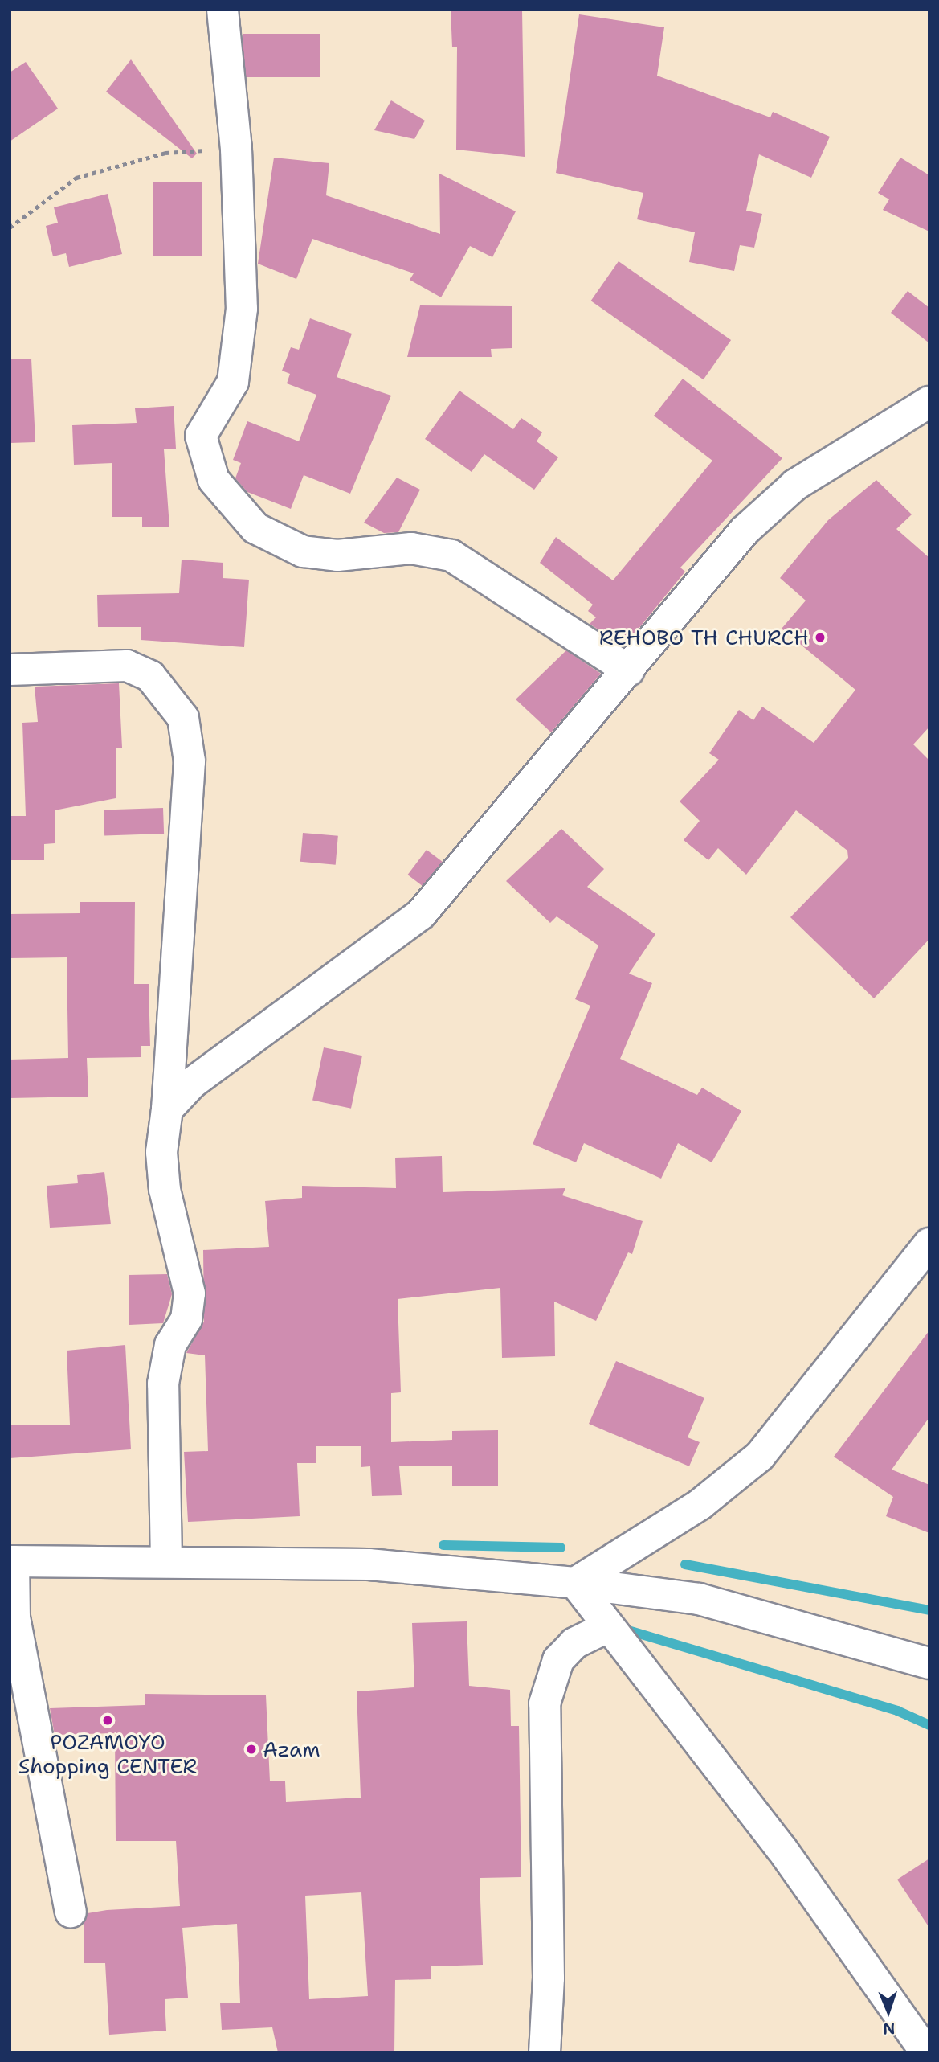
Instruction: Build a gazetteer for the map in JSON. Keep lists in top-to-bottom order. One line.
{"places":["REHOBO TH CHURCH","POZAMOYO Shopping CENTER","Azam"],"north":"bottom"}
